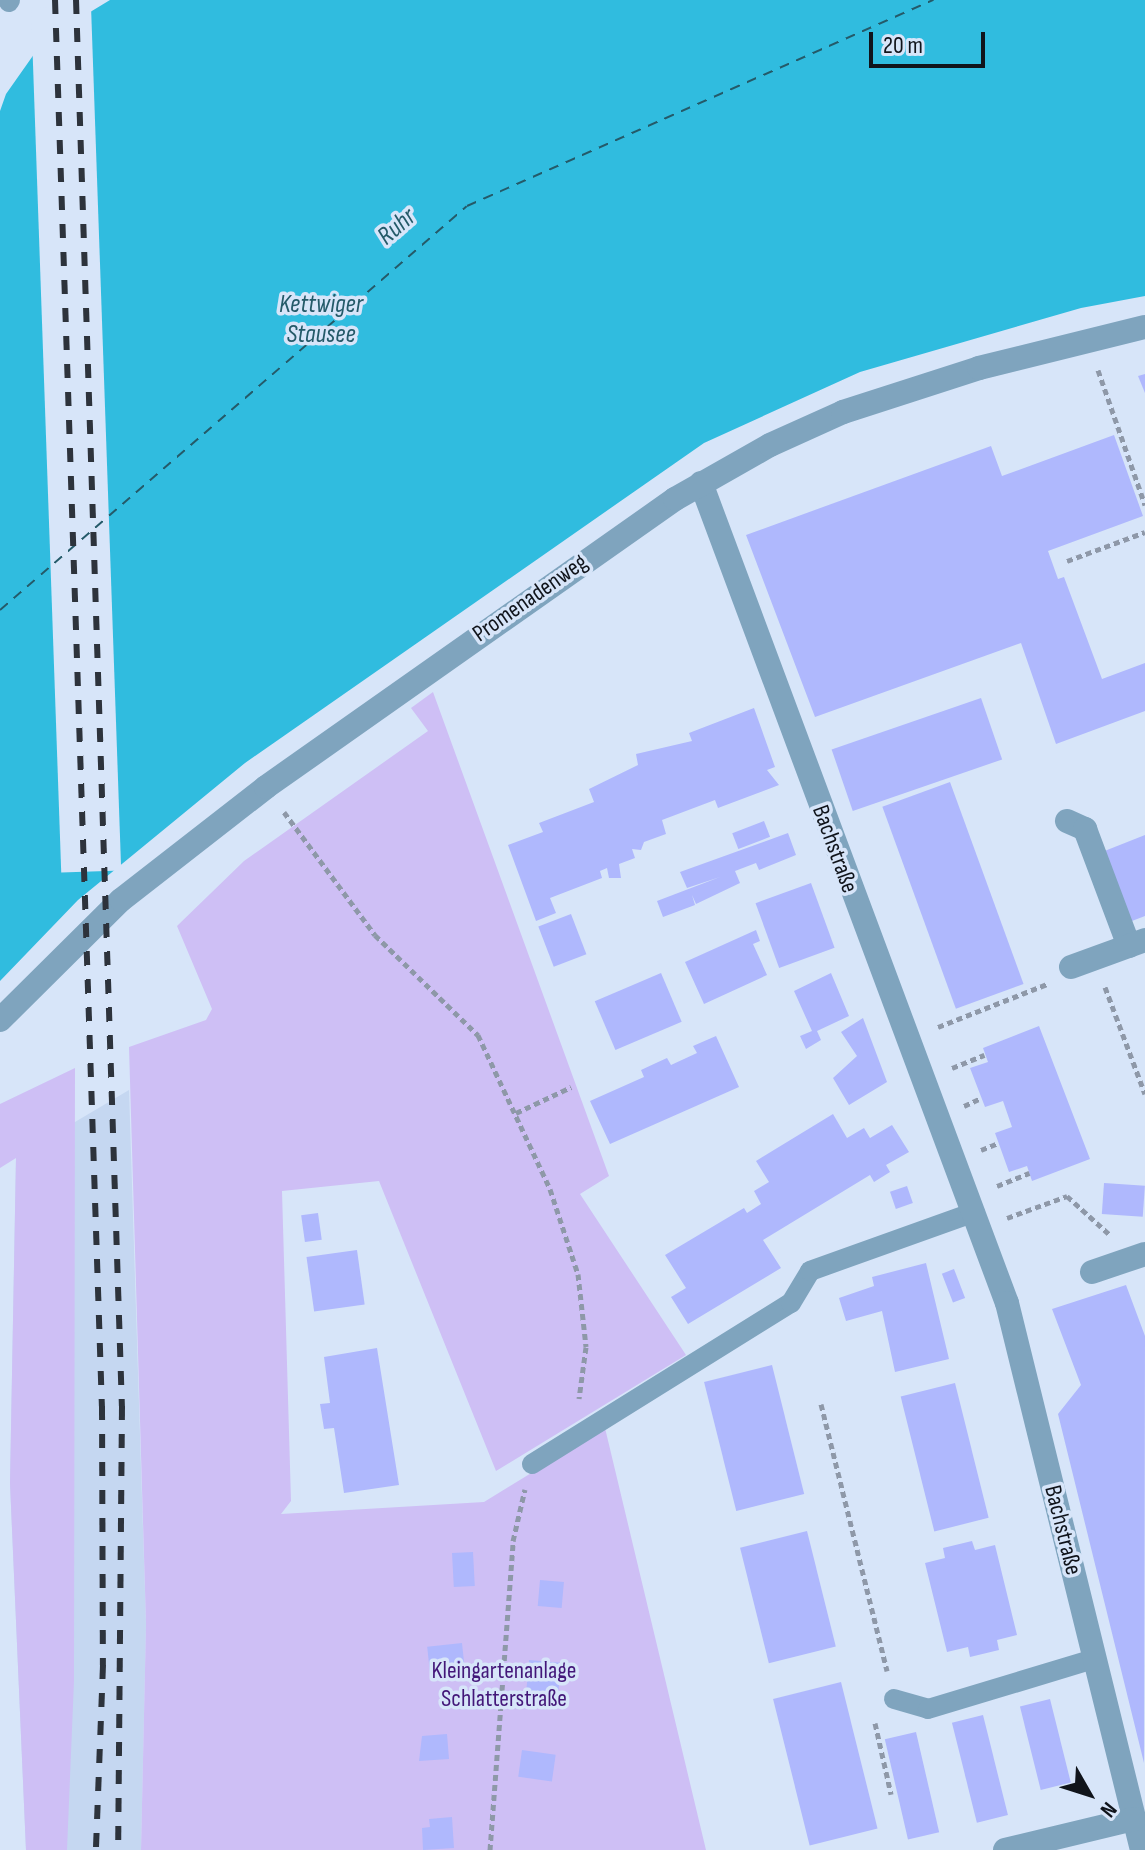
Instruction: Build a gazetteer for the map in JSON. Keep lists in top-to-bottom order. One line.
{"streets":{"street":["Promenadenweg","Bachstraße"]},"crossings":[["Promenadenweg","Bachstraße"]],"water":["Ruhr","Kettwiger Stausee"],"parks":["Kleingartenanlage Schlatterstraße"],"scale_bar":"20 m","north":"bottom right"}
